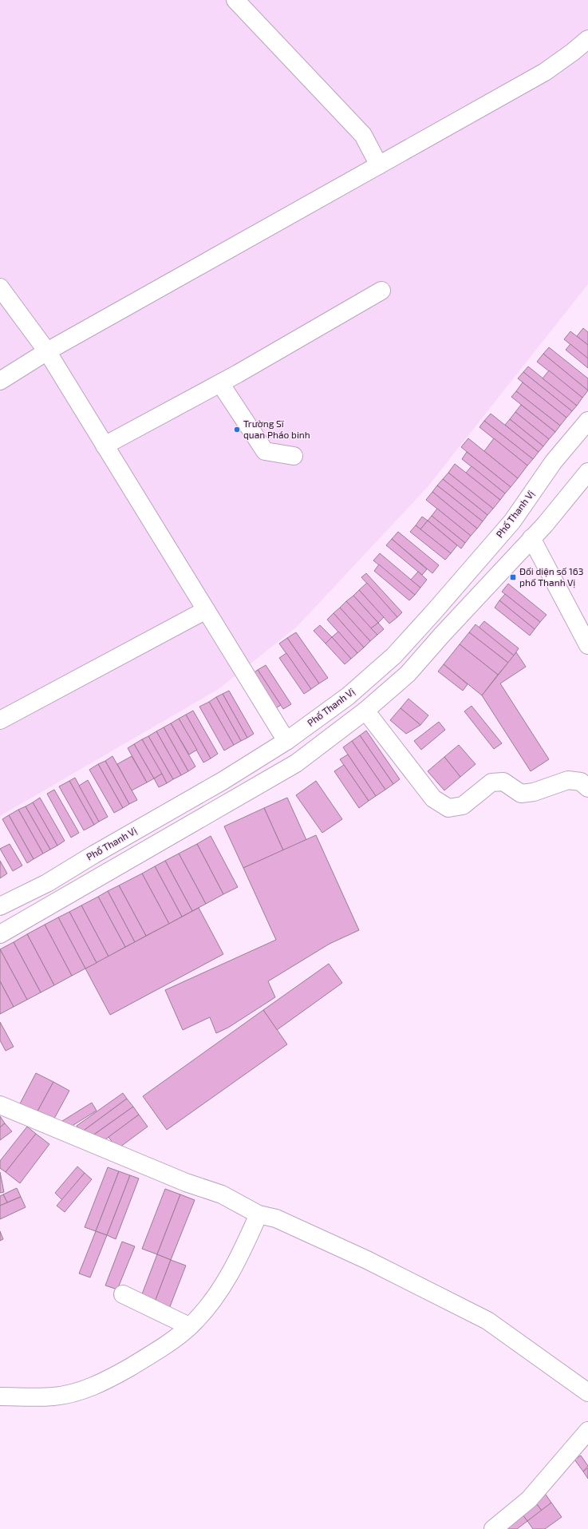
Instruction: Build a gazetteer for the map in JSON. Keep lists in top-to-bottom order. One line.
{"streets":{"street":["Phố Thanh Vị"]},"places":{"other":["Trường Sĩ quan Pháo binh"],"transit":["Đối diện số 163 phố Thanh Vị"]}}
